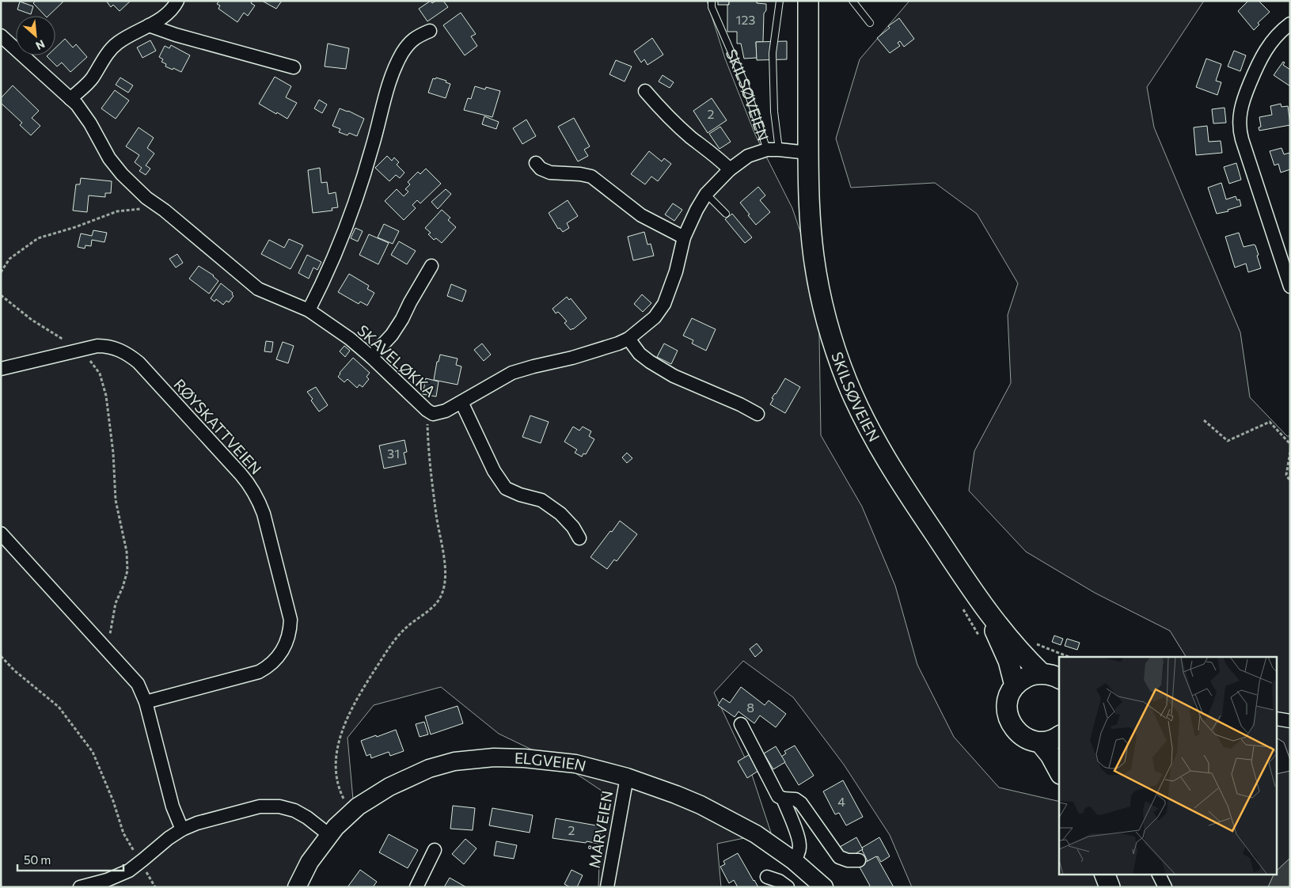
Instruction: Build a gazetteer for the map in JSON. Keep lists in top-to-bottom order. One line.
{"streets":{"main road":["SKILSØVEIEN","ELGVEIEN"],"street":["SKAVELØKKA","RØYSKATTVEIEN","MÅRVEIEN"]},"crossings":[["SKILSØVEIEN","SKAVELØKKA"],["ELGVEIEN","MÅRVEIEN"]],"house_numbers":["123","2","31","8","4","2"],"scale_bar":"50 m","north":"bottom right"}
